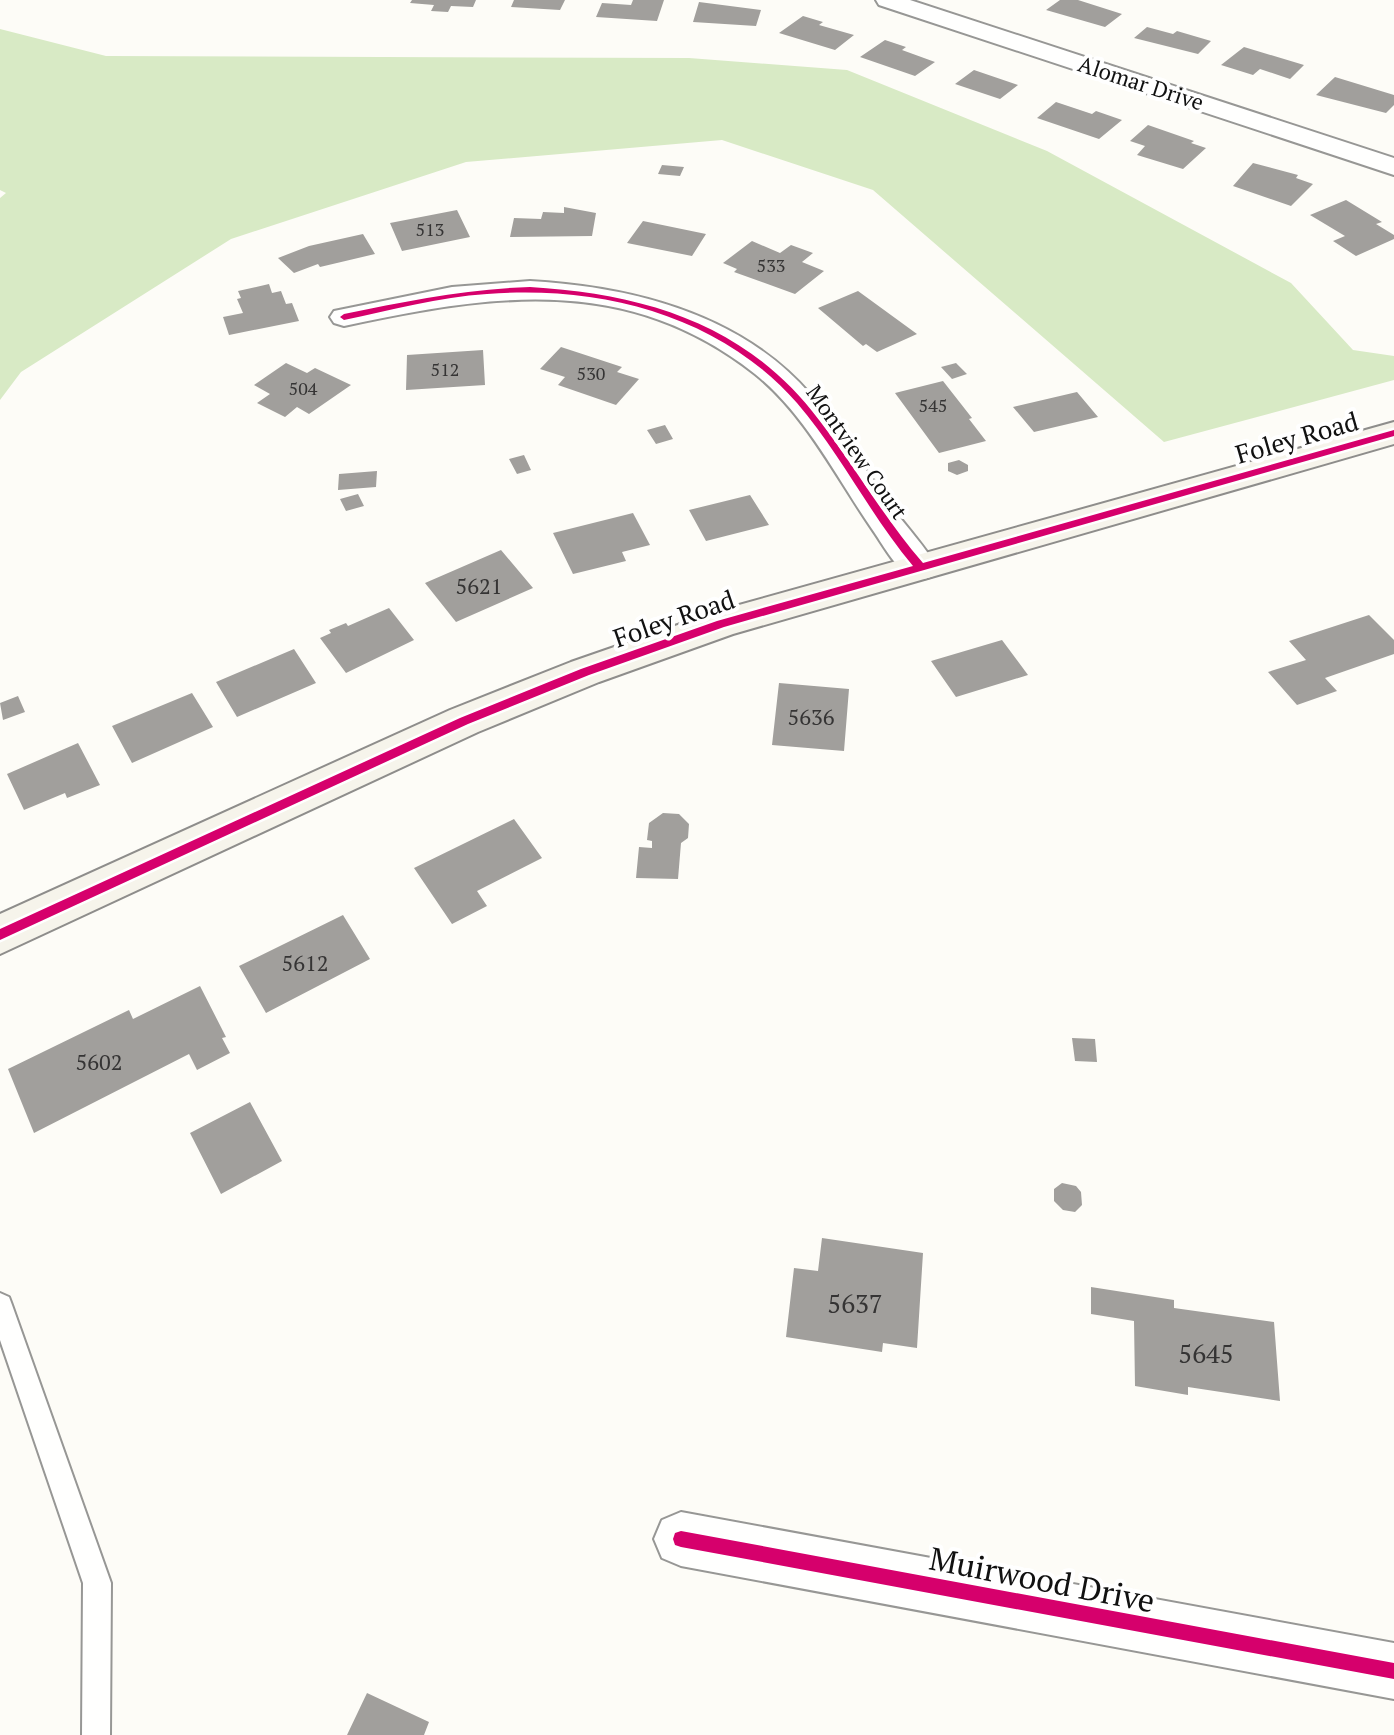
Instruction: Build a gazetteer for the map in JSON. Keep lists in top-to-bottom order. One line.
{"streets":{"street":["Alomar Drive","Foley Road","Montview Court","Muirwood Drive"]},"crossings":[["Foley Road","Montview Court"]],"house_numbers":["513","533","512","530","504","545","5621","5636","5612","5602","5637","5645"]}
